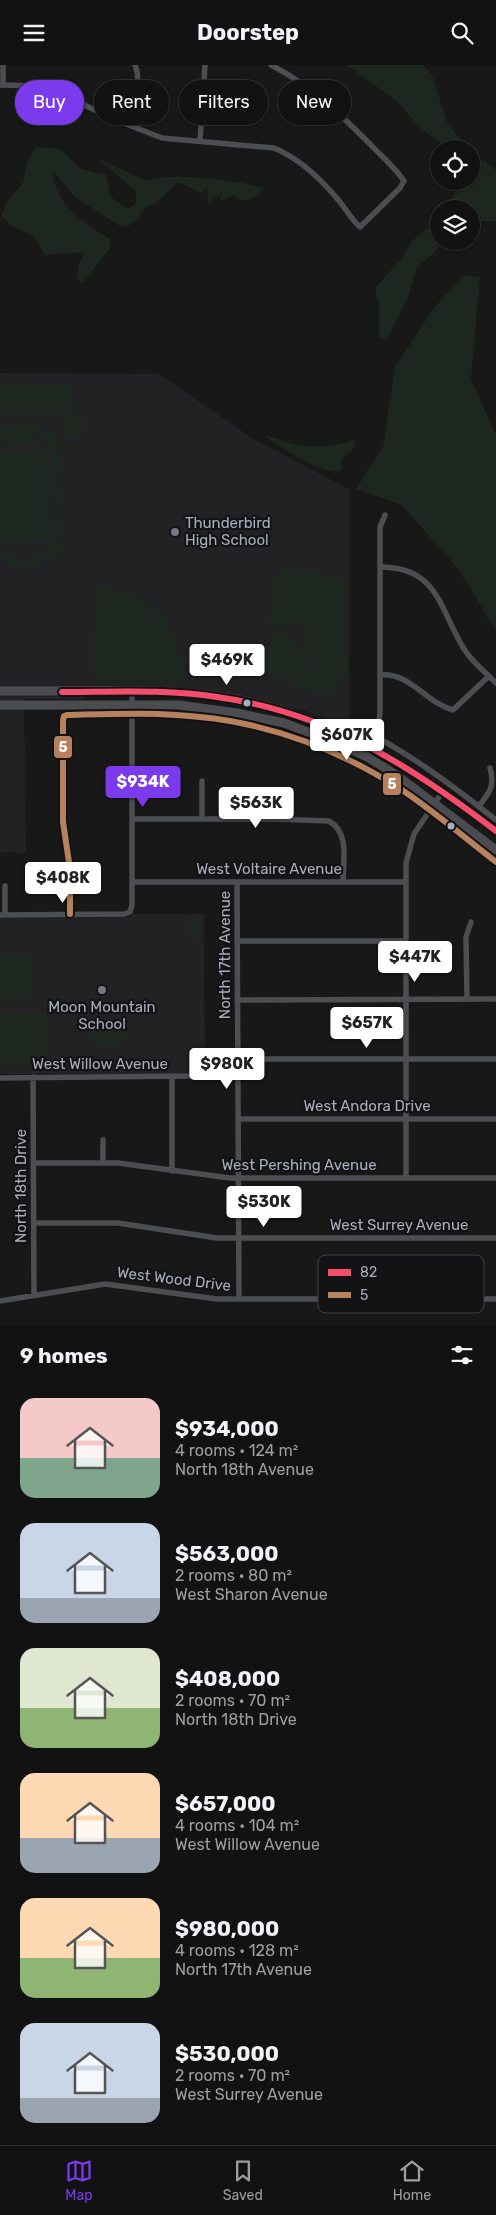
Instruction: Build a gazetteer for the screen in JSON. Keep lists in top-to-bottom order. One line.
{"streets":{"street":["West Voltaire Avenue","North 17th Avenue","West Willow Avenue","West Andora Drive","West Pershing Avenue","North 18th Drive","West Surrey Avenue","West Wood Drive"]},"crossings":[["West Voltaire Avenue","North 17th Avenue"],["North 17th Avenue","West Willow Avenue"],["North 17th Avenue","West Andora Drive"],["North 17th Avenue","West Pershing Avenue"],["North 17th Avenue","West Surrey Avenue"],["North 17th Avenue","West Wood Drive"],["West Willow Avenue","North 18th Drive"],["West Pershing Avenue","North 18th Drive"],["North 18th Drive","West Surrey Avenue"],["North 18th Drive","West Wood Drive"]],"places":["Thunderbird High School","Moon Mountain School"],"lines":["transit line 82","transit line 5"],"legend":["82","5"],"page":{"header":"Doorstep","chip":["Buy","Rent","Filters","New"],"price":["$469K","$607K","$934K","$563K","$408K","$447K","$657K","$980K","$530K"],"heading":"9 homes","list":[{"name":"$934,000","note":"4 rooms · 124 m² · North 18th Avenue"},{"name":"$563,000","note":"2 rooms · 80 m² · West Sharon Avenue"},{"name":"$408,000","note":"2 rooms · 70 m² · North 18th Drive"},{"name":"$657,000","note":"4 rooms · 104 m² · West Willow Avenue"},{"name":"$980,000","note":"4 rooms · 128 m² · North 17th Avenue"},{"name":"$530,000","note":"2 rooms · 70 m² · West Surrey Avenue"}],"tabs":["Map","Saved","Home"]}}
